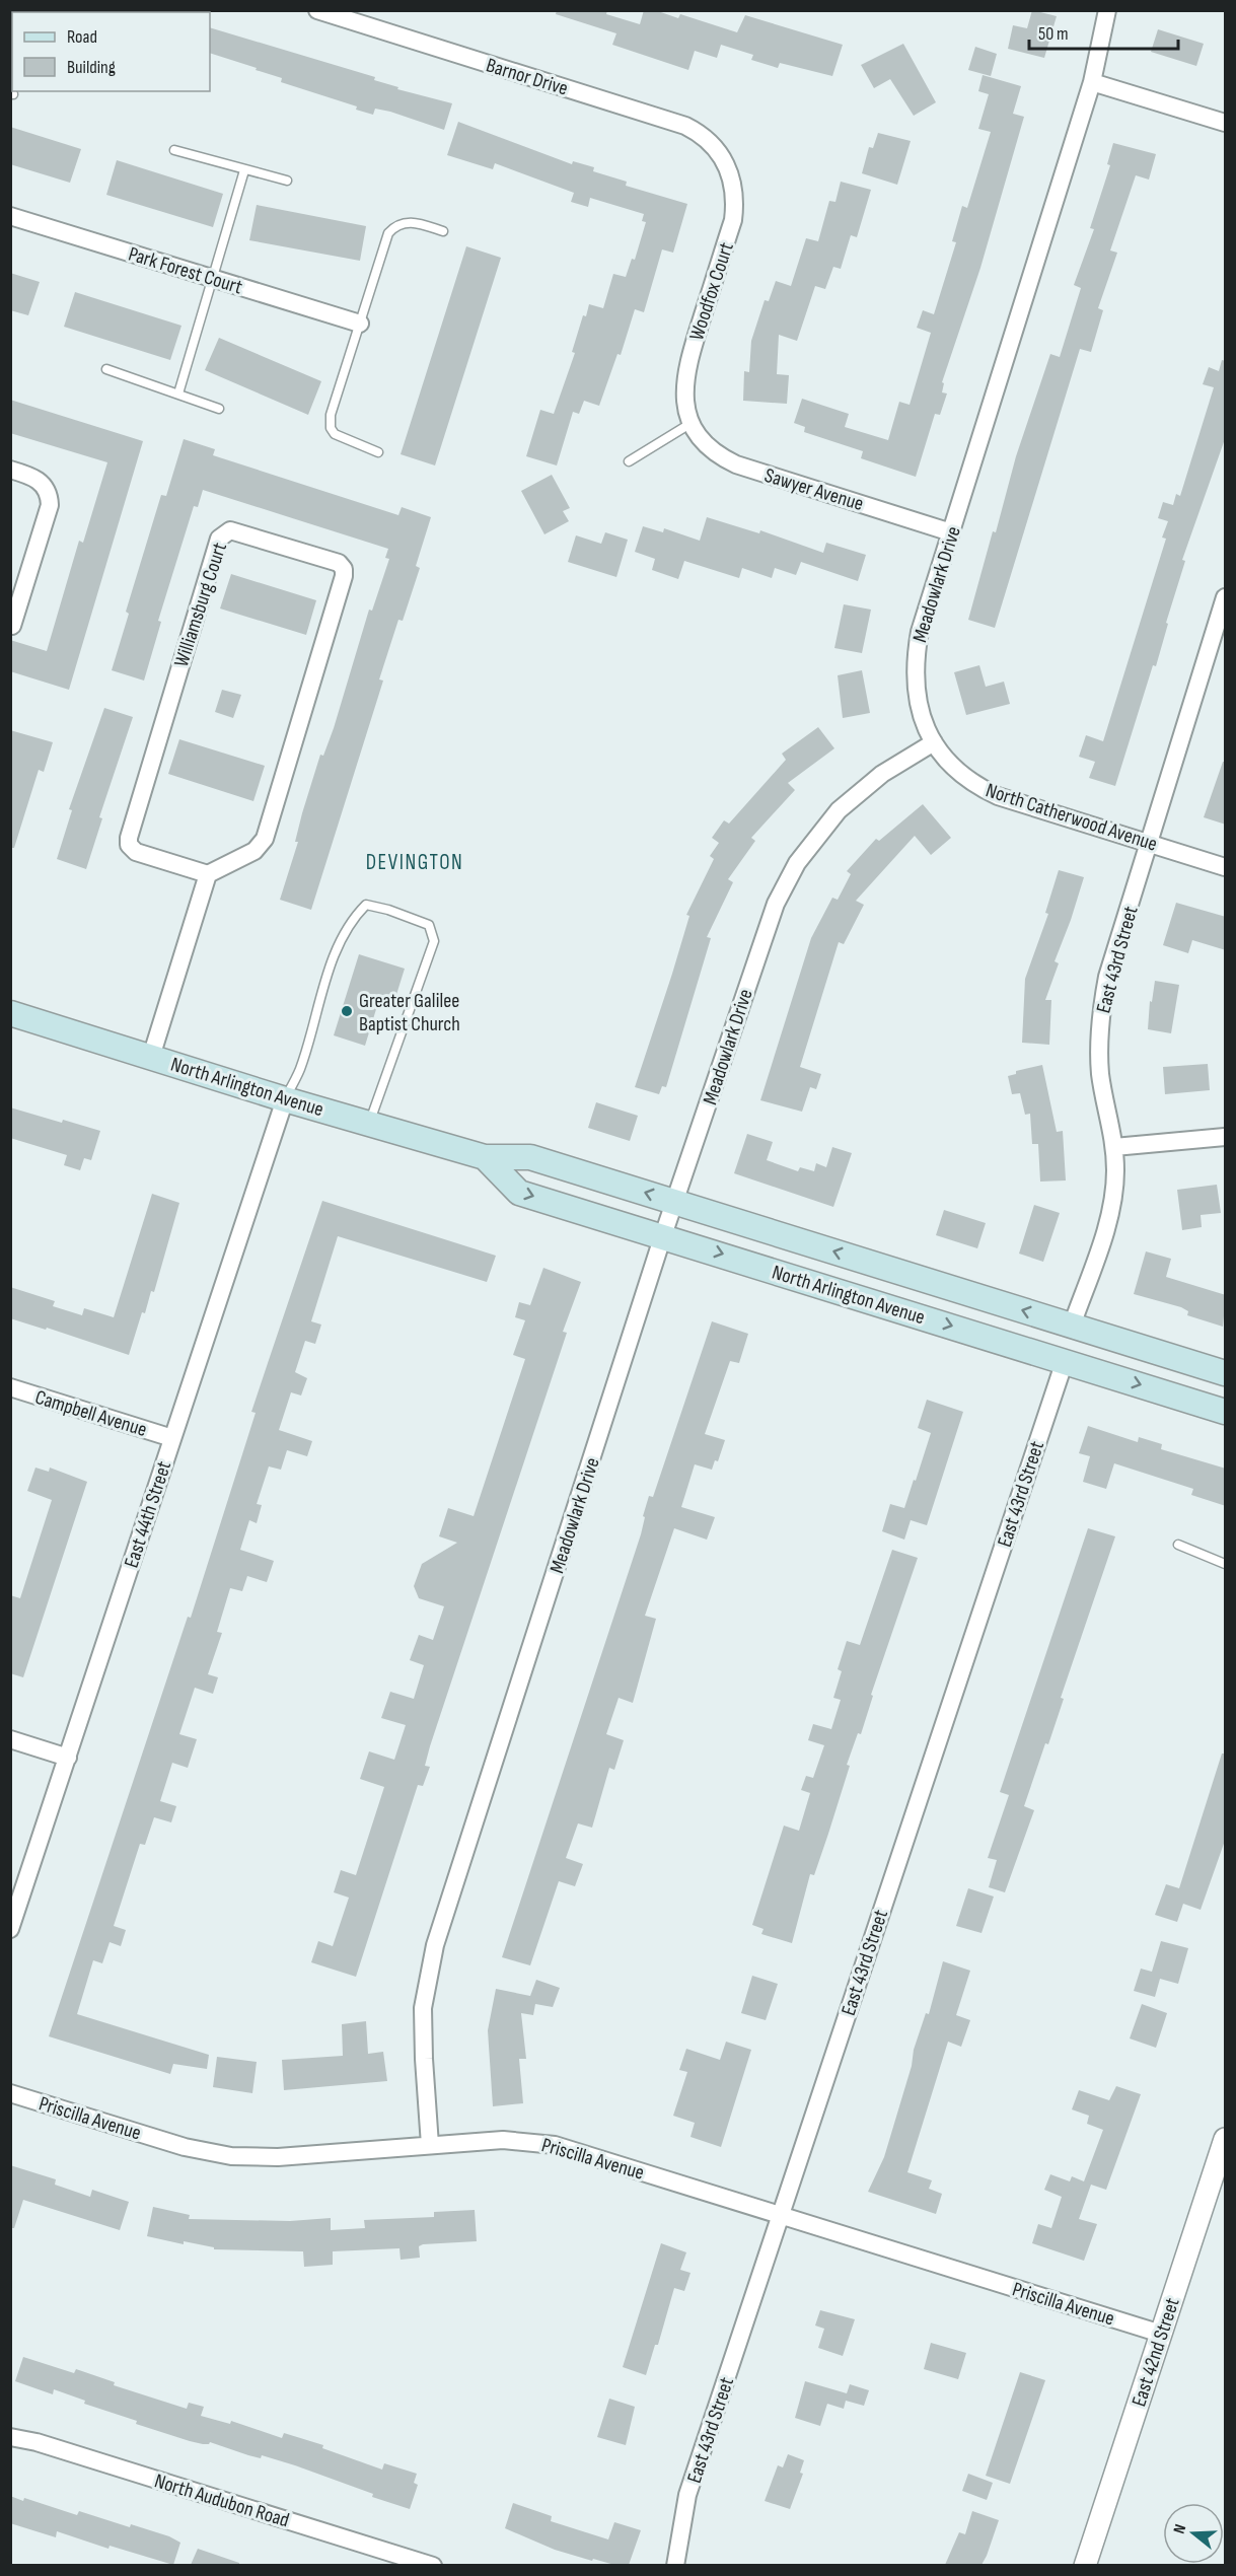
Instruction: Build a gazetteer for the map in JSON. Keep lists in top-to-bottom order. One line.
{"streets":{"main road":["North Arlington Avenue"],"street":["Barnor Drive","Park Forest Court","Woodfox Court","Sawyer Avenue","Meadowlark Drive","Williamsburg Court","North Catherwood Avenue","East 43rd Street","Campbell Avenue","East 44th Street","Priscilla Avenue","East 42nd Street","North Audubon Road"]},"crossings":[["Barnor Drive","Woodfox Court"],["Woodfox Court","Sawyer Avenue"],["Sawyer Avenue","Meadowlark Drive"],["Meadowlark Drive","North Catherwood Avenue"],["Meadowlark Drive","North Arlington Avenue"],["Meadowlark Drive","Priscilla Avenue"],["North Catherwood Avenue","East 43rd Street"],["East 43rd Street","North Arlington Avenue"],["East 43rd Street","Priscilla Avenue"],["North Arlington Avenue","East 44th Street"],["Campbell Avenue","East 44th Street"],["Priscilla Avenue","East 42nd Street"]],"districts":["DEVINGTON"],"places":["Greater Galilee Baptist Church"],"legend":["Road","Building"],"scale_bar":"50 m","north":"left"}
